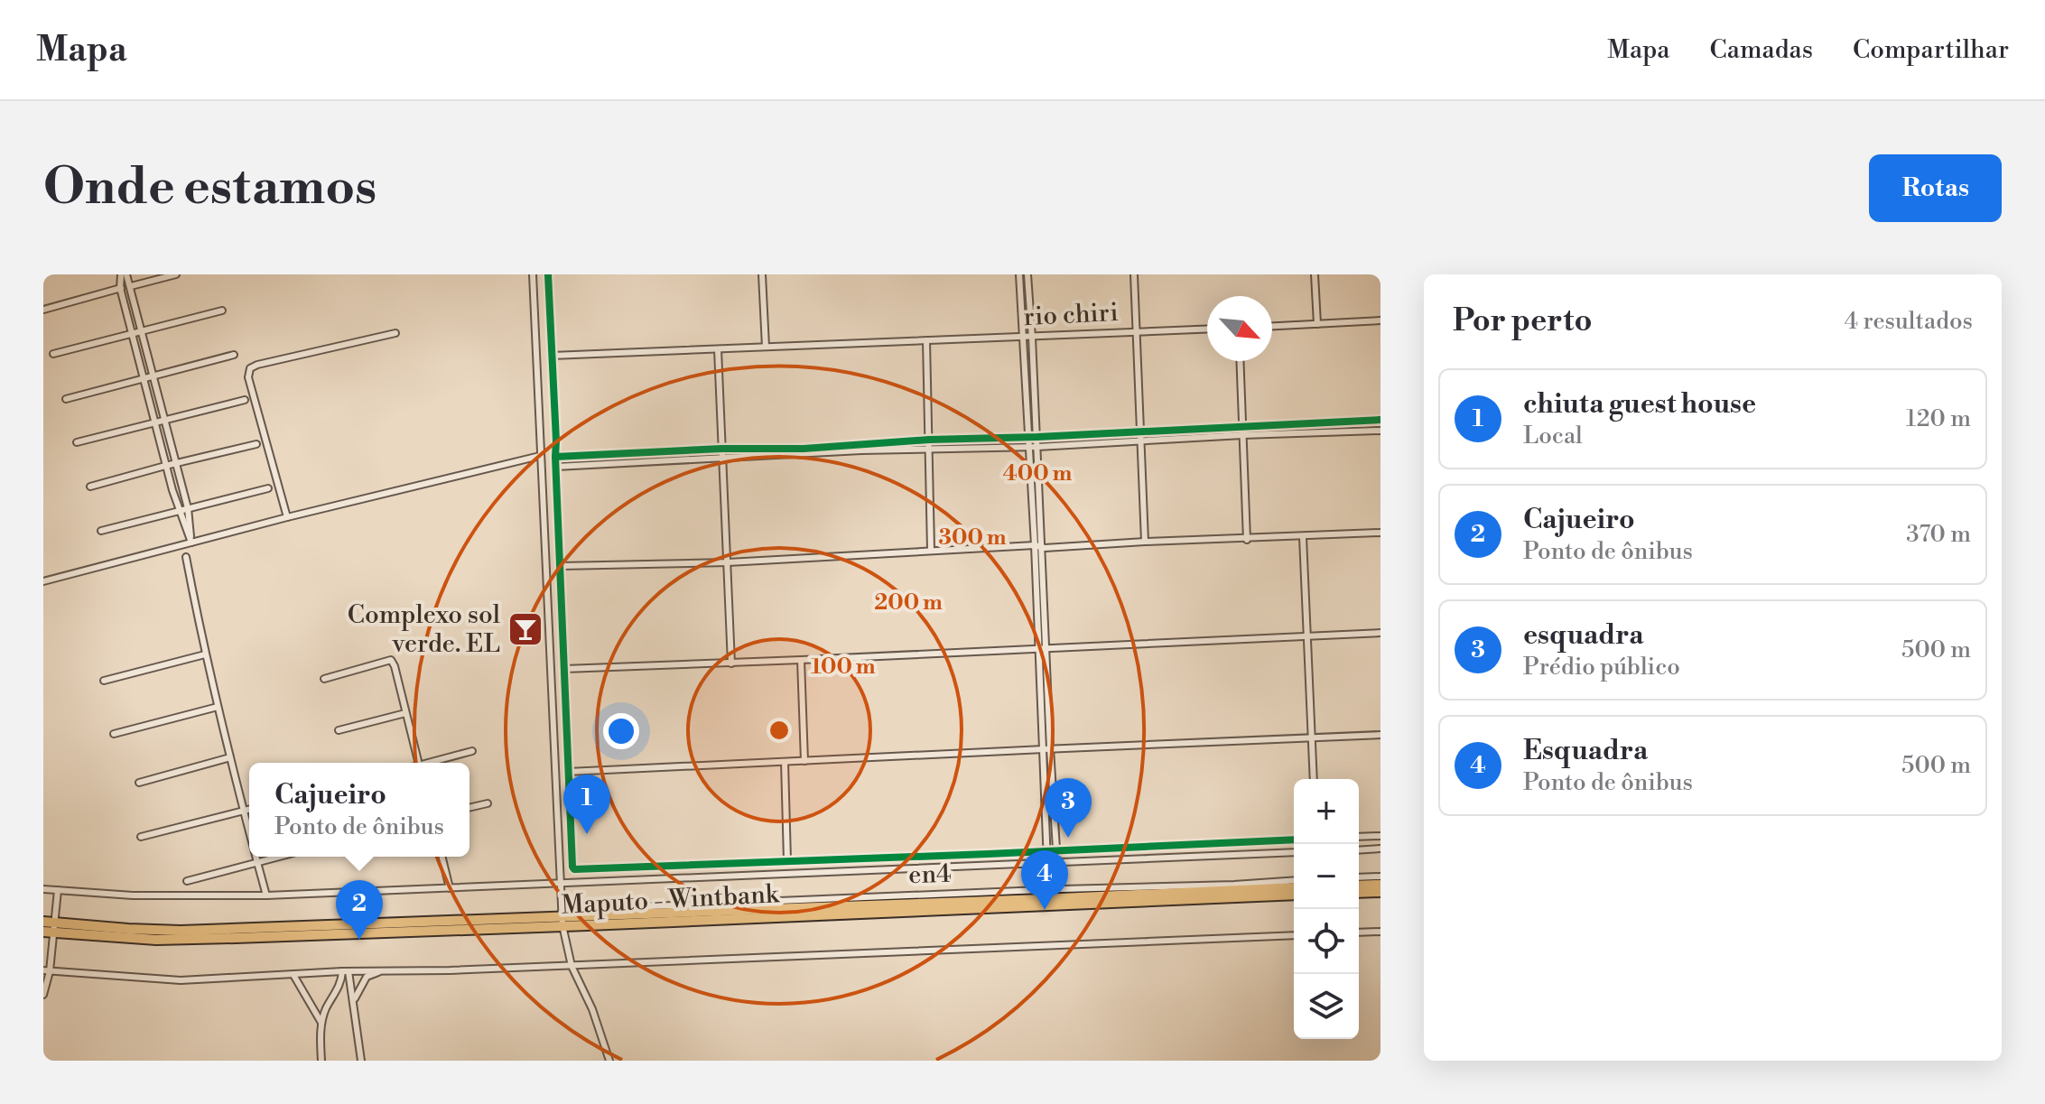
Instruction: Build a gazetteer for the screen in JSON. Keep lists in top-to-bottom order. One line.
{"streets":{"highway":["Maputo - Wintbank"],"street":["rio chiri","en4"]},"crossings":[["en4","Maputo - Wintbank"]],"places":{"bar":["Complexo sol verde. EL"]},"north":"bottom right","page":{"header":"Mapa","nav":["Mapa","Camadas","Compartilhar"],"buttons":"Rotas","title":"Onde estamos","heading":["Por perto","4 resultados"],"list":[{"mark":"1","name":"chiuta guest house","note":"Local","value":"120 m"},{"mark":"2","name":"Cajueiro","note":"Ponto de ônibus","value":"370 m"},{"mark":"3","name":"esquadra","note":"Prédio público","value":"500 m"},{"mark":"4","name":"Esquadra","note":"Ponto de ônibus","value":"500 m"}],"popup":["Cajueiro","Ponto de ônibus"],"pins":["1","3","4","2"],"map_buttons":["+","−"]},"rings":["400 m","300 m","200 m","100 m"]}
